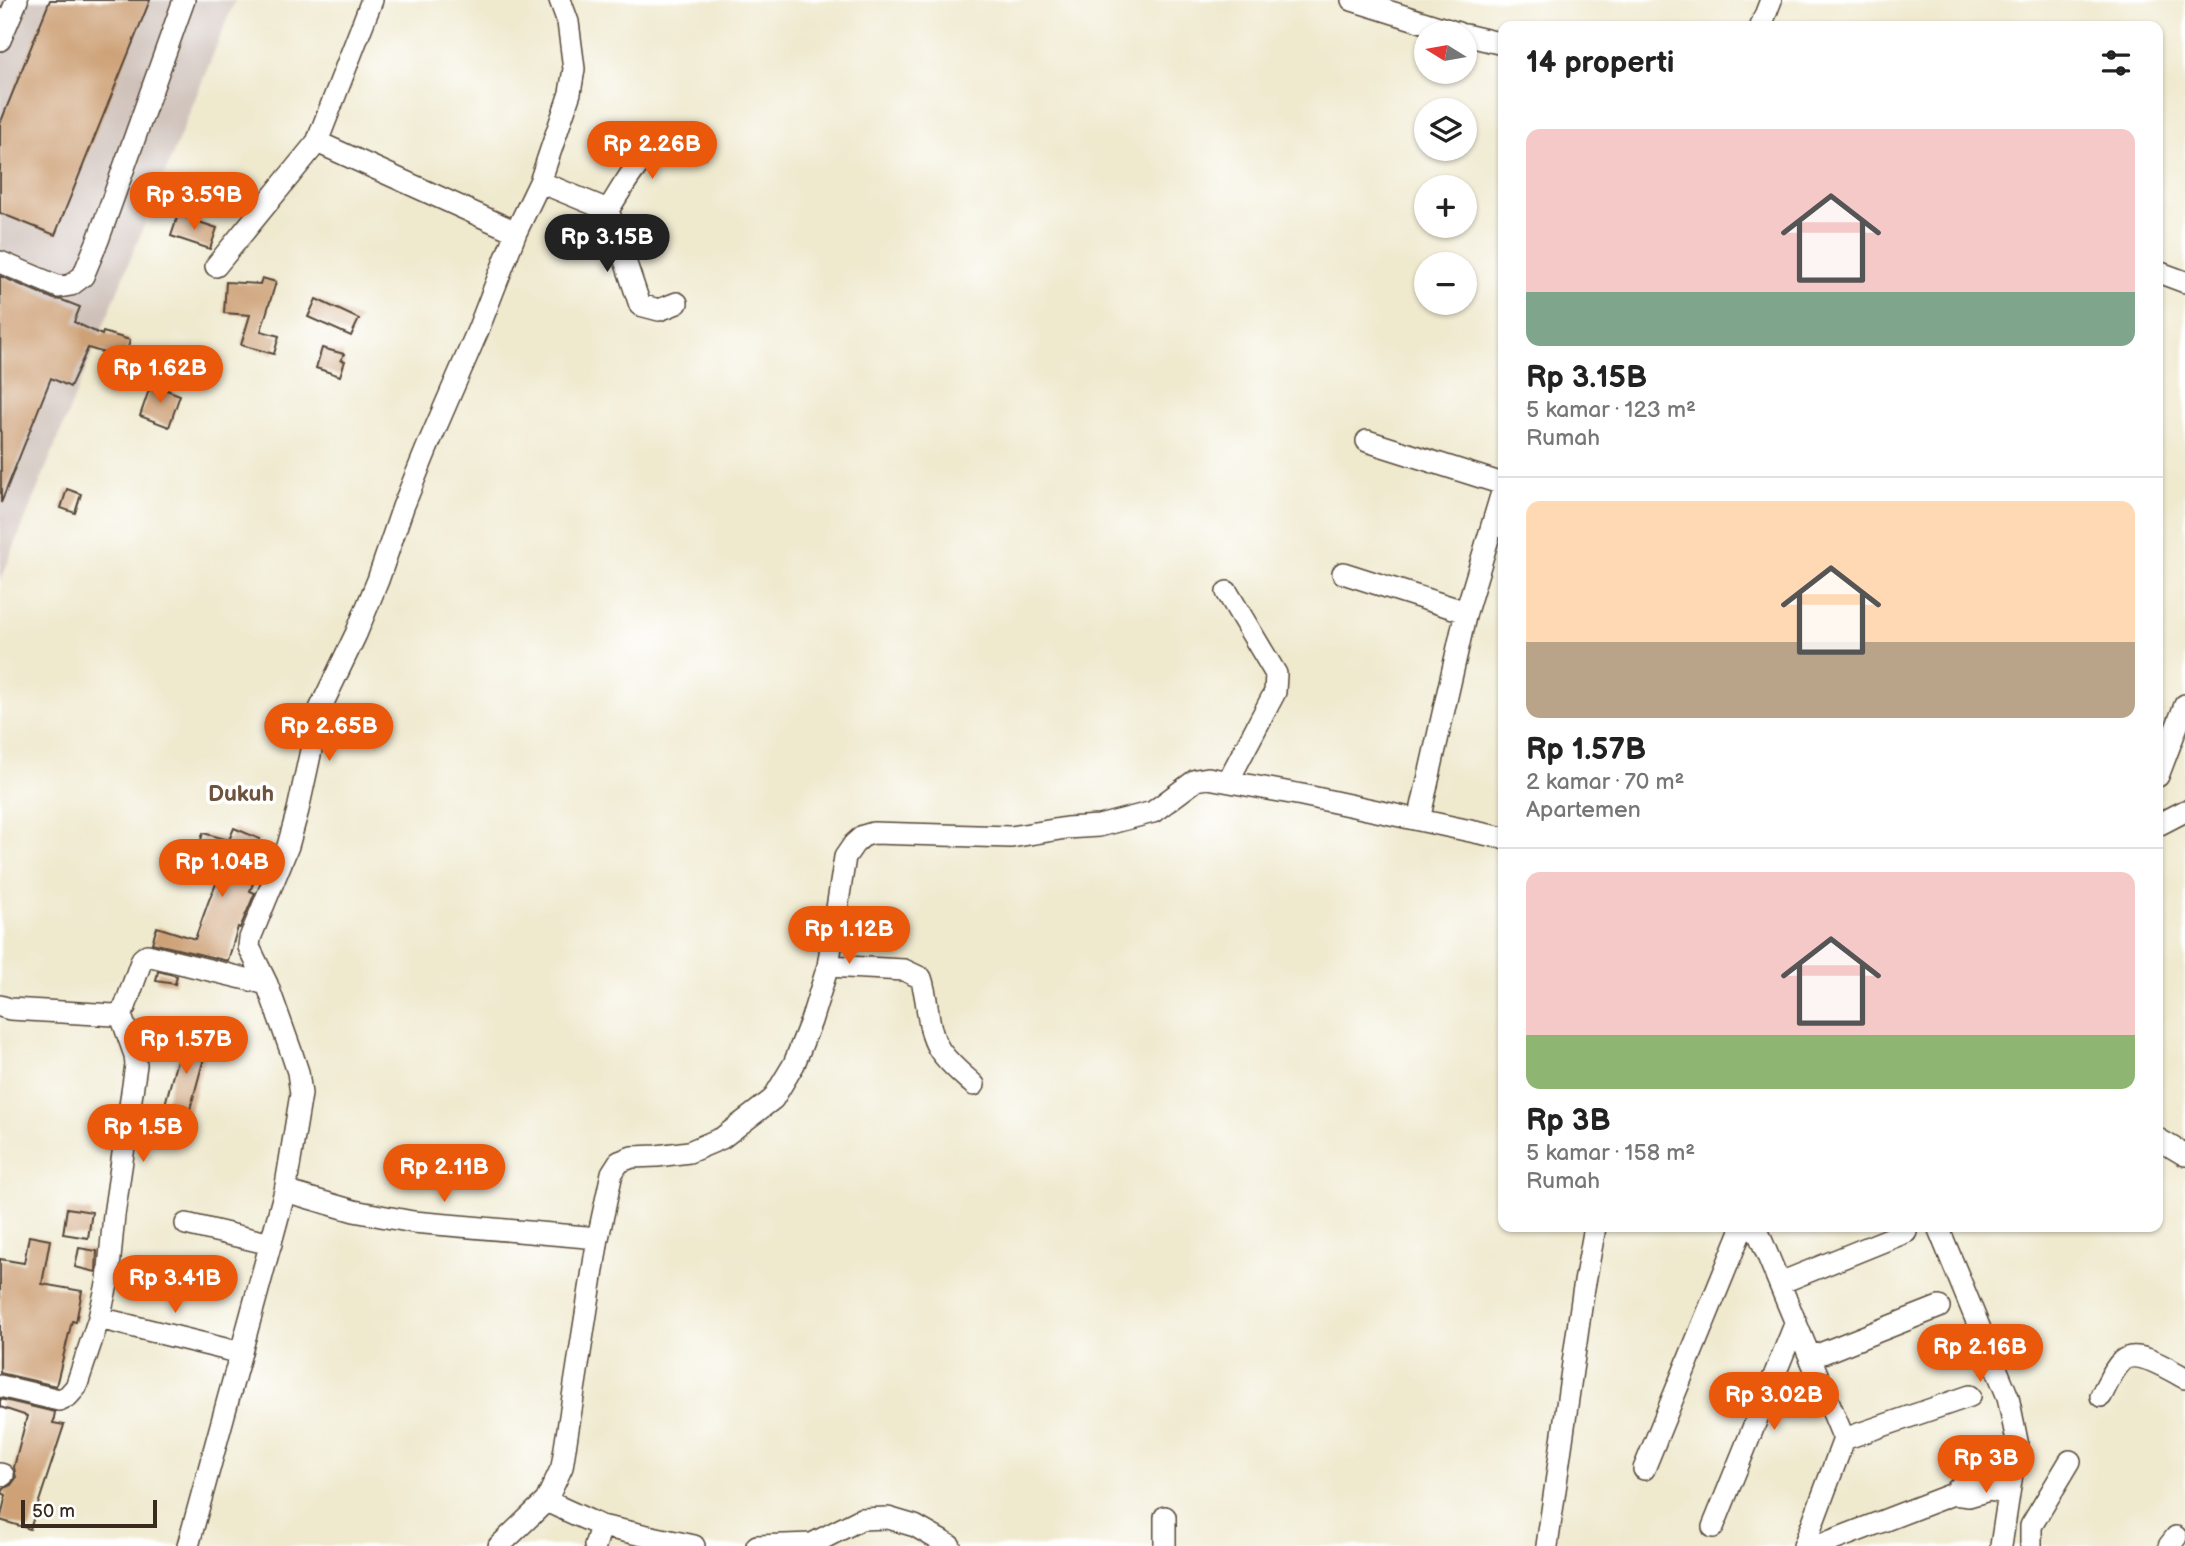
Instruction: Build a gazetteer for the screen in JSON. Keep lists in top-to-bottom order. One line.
{"districts":["Dukuh"],"scale_bar":"50 m","north":"left","page":{"map_buttons":["+","−"],"heading":"14 properti","list":[{"name":"Rp 3.15B","note":"5 kamar · 123 m² · Rumah"},{"name":"Rp 1.57B","note":"2 kamar · 70 m² · Apartemen"},{"name":"Rp 3B","note":"5 kamar · 158 m² · Rumah"}],"price":["Rp 2.26B","Rp 3.59B","Rp 3.15B","Rp 1.62B","Rp 2.65B","Rp 1.04B","Rp 1.12B","Rp 1.57B","Rp 1.5B","Rp 2.11B","Rp 3.41B","Rp 2.16B","Rp 3.02B","Rp 3B"],"scale":"50 m"}}
